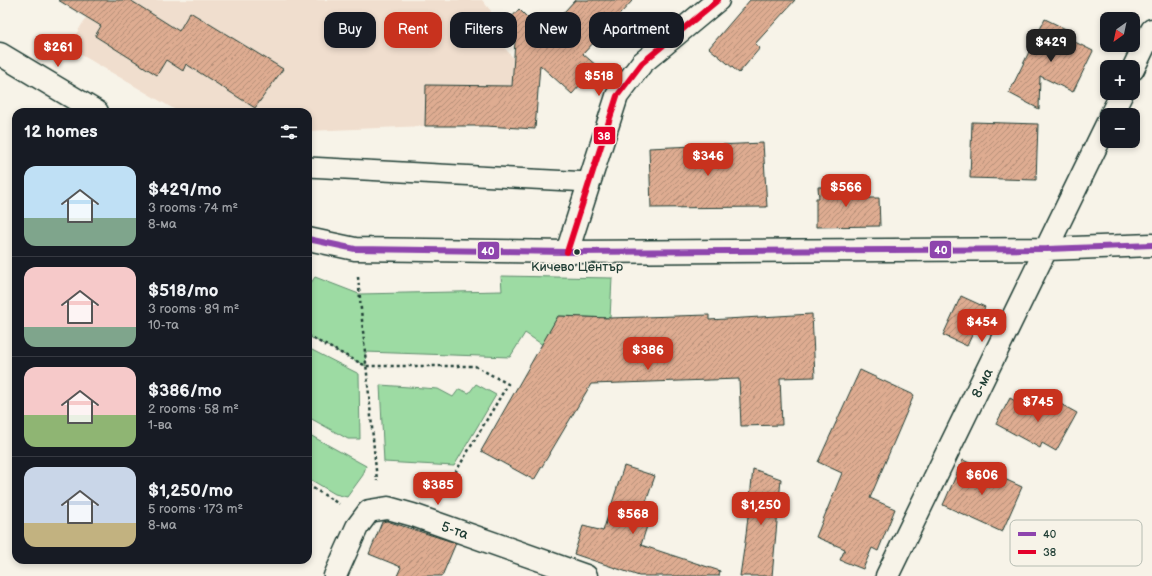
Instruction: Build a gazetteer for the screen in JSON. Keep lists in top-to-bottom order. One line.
{"streets":{"street":["8-ма","5-та"]},"places":["Кичево Център"],"lines":["transit line 38","transit line 40"],"legend":["40","38"],"north":"bottom left","page":{"map_buttons":["+","−"],"chip":["Buy","Rent","Filters","New","Apartment"],"price":["$429","$261","$518","$346","$566","$454","$386","$745","$606","$385","$1,250","$568"],"heading":"12 homes","list":[{"name":"$429/mo","note":"3 rooms · 74 m² · 8-ма"},{"name":"$518/mo","note":"3 rooms · 89 m² · 10-та"},{"name":"$386/mo","note":"2 rooms · 58 m² · 1-ва"},{"name":"$1,250/mo","note":"5 rooms · 173 m² · 8-ма"}]}}
